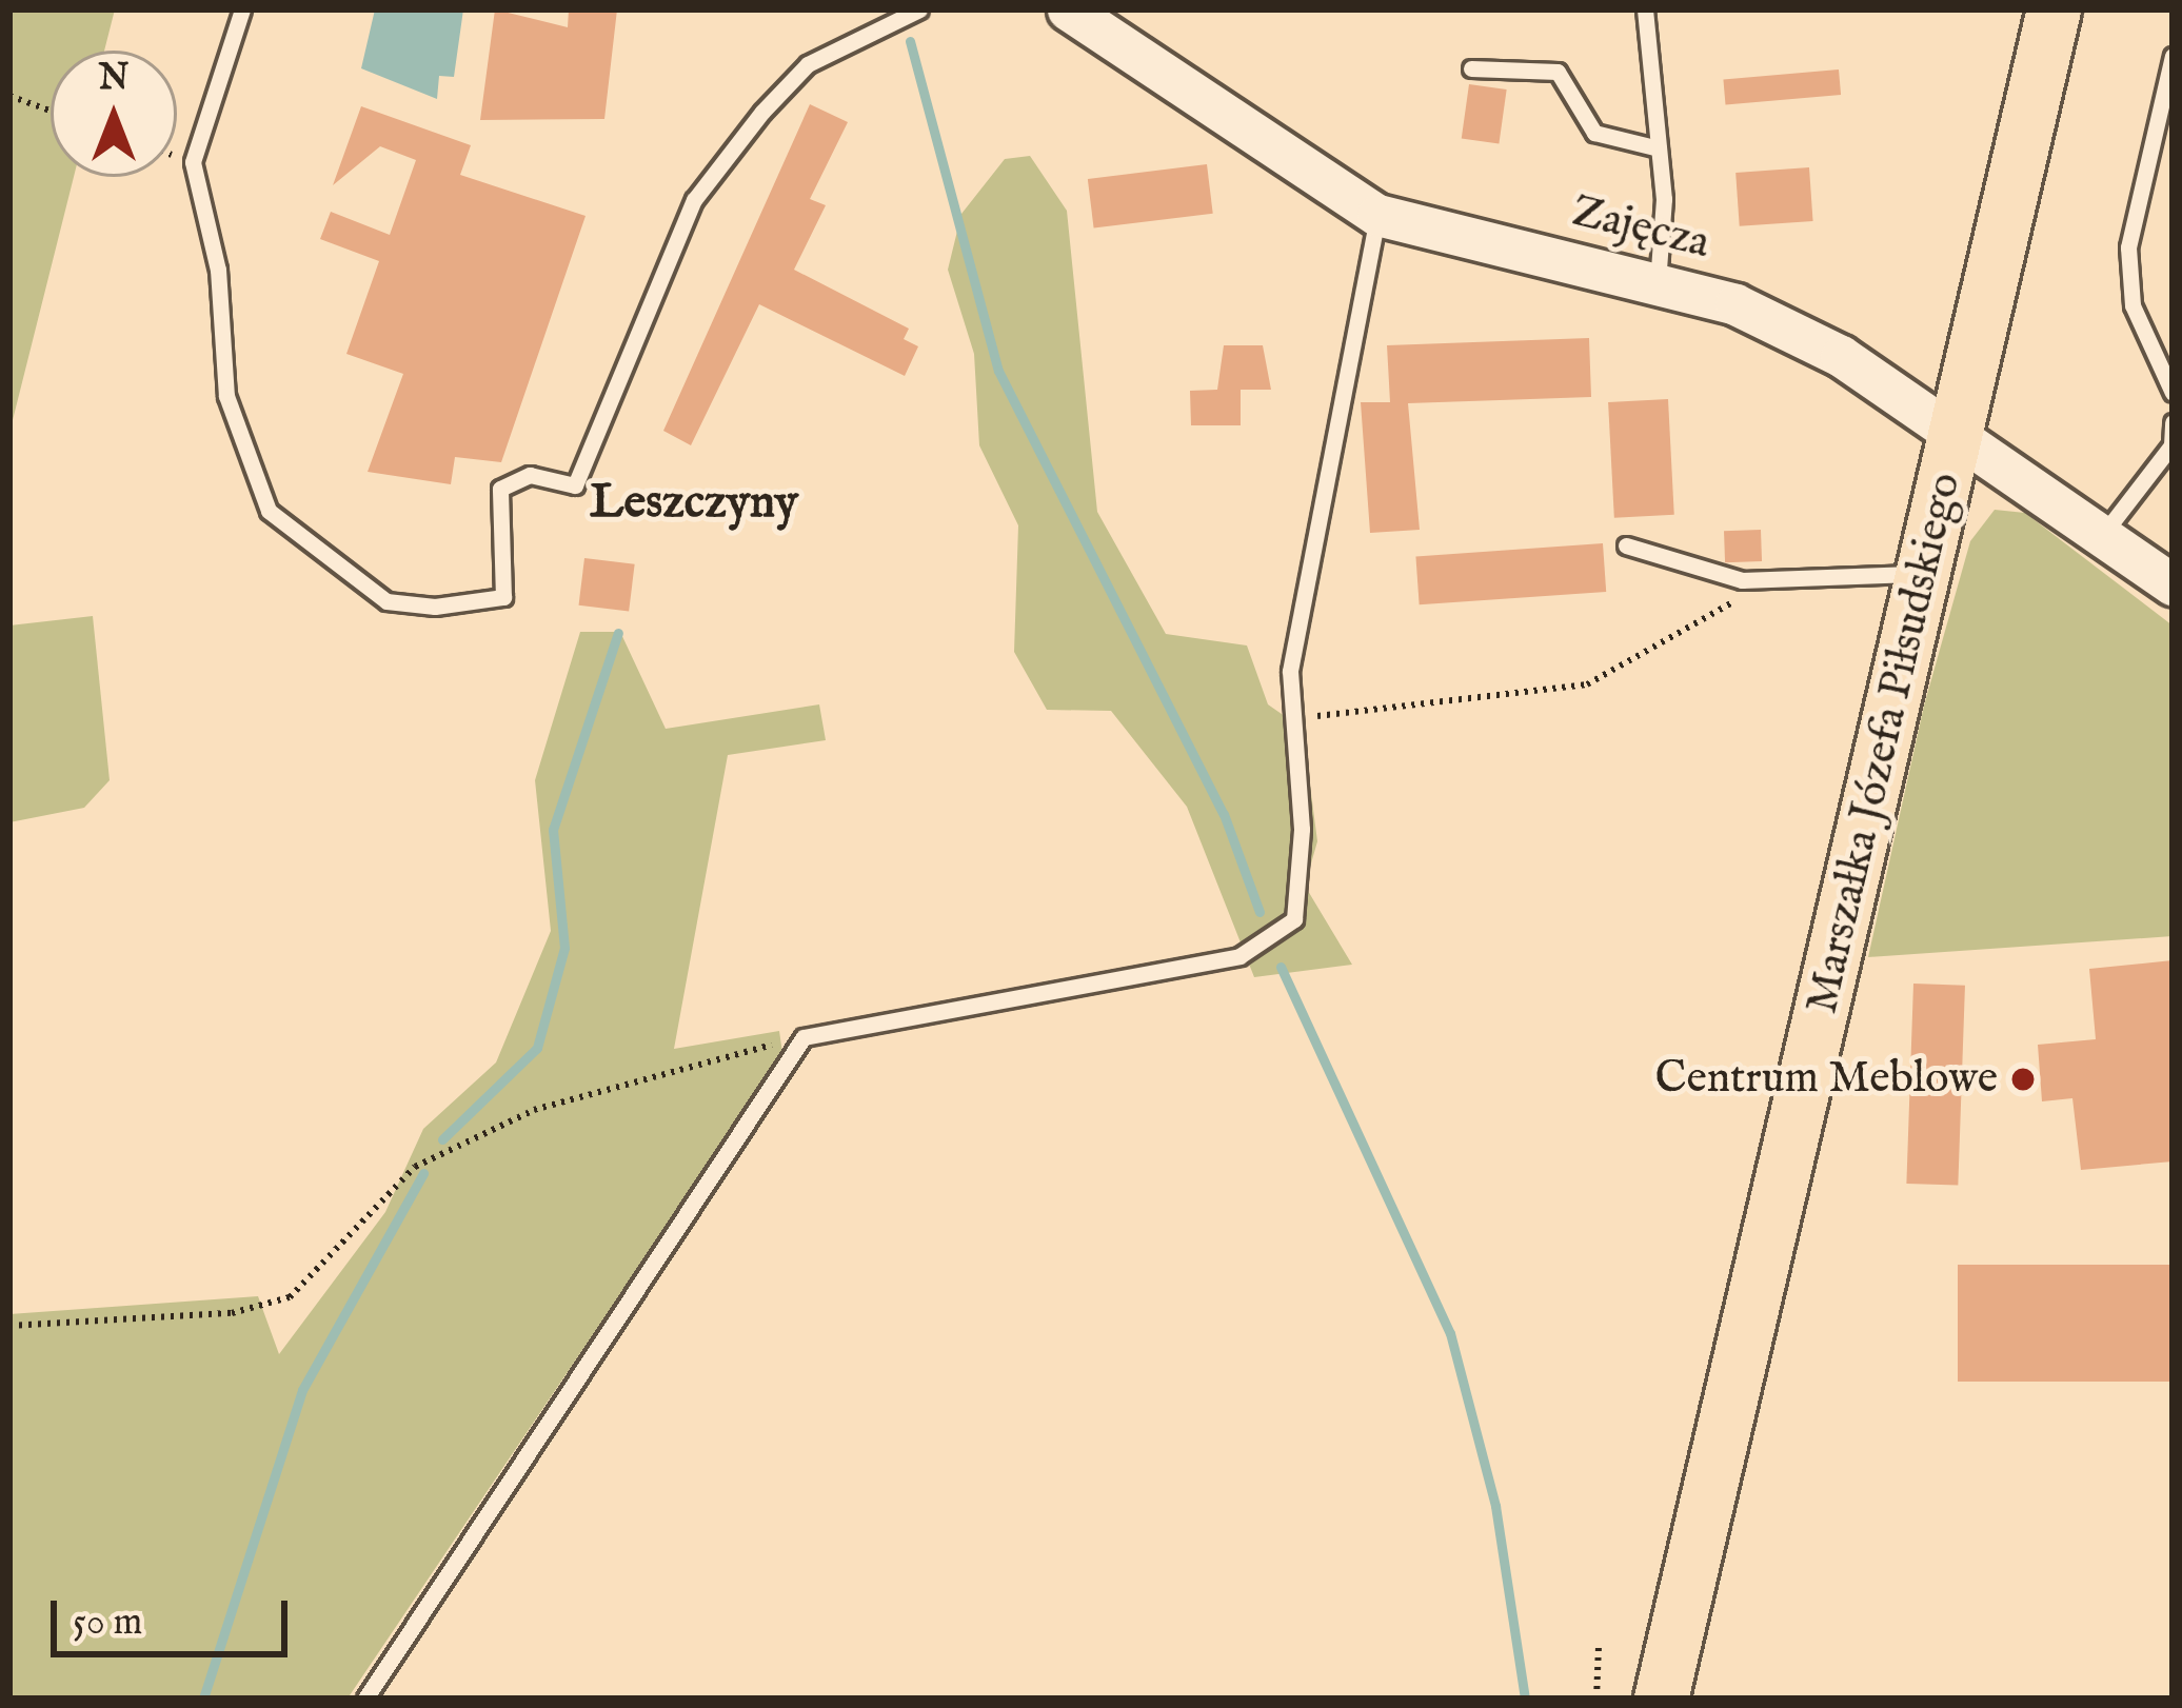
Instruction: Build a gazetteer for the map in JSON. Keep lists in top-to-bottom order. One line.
{"streets":{"highway":["Marszałka Józefa Piłsudskiego"],"street":["Zajęcza"]},"crossings":[["Zajęcza","Marszałka Józefa Piłsudskiego"]],"districts":["Leszczyny"],"places":["Centrum Meblowe"],"scale_bar":"50 m","north":"top"}
